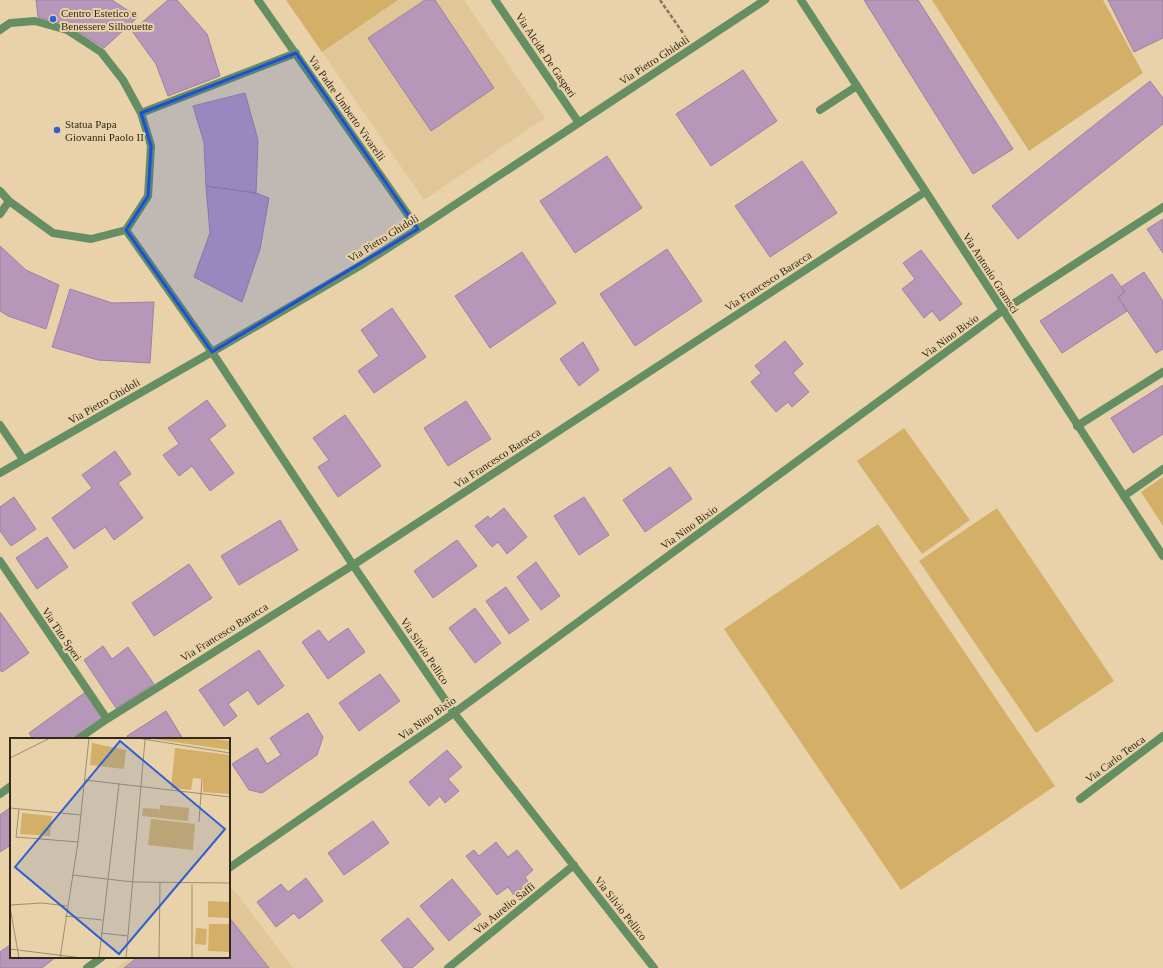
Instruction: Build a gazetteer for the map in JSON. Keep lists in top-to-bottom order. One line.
{"streets":{"street":["Via Alcide De Gasperi","Via Pietro Ghidoli","Via Padre Umberto Vivarelli","Via Antonio Gramsci","Via Francesco Baracca","Via Nino Bixio","Via Tito Speri","Via Silvio Pellico","Via Carlo Tenca","Via Aurelio Saffi"]},"crossings":[["Via Alcide De Gasperi","Via Pietro Ghidoli"],["Via Pietro Ghidoli","Via Padre Umberto Vivarelli"],["Via Pietro Ghidoli","Via Silvio Pellico"],["Via Antonio Gramsci","Via Francesco Baracca"],["Via Antonio Gramsci","Via Nino Bixio"],["Via Francesco Baracca","Via Tito Speri"],["Via Francesco Baracca","Via Silvio Pellico"],["Via Nino Bixio","Via Silvio Pellico"],["Via Silvio Pellico","Via Aurelio Saffi"]],"places":["Centro Estetico e Benessere Silhouette","Statua Papa Giovanni Paolo II"]}
